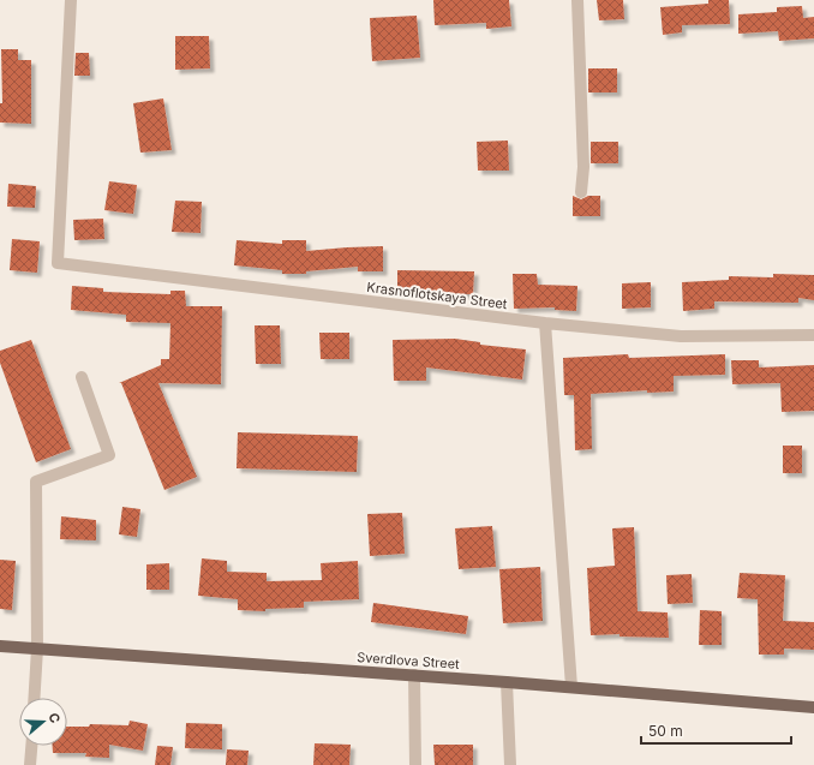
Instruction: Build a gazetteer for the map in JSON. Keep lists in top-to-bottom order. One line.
{"streets":{"main road":["Sverdlova Street"],"street":["Krasnoflotskaya Street"]},"scale_bar":"50 m","north":"right"}
